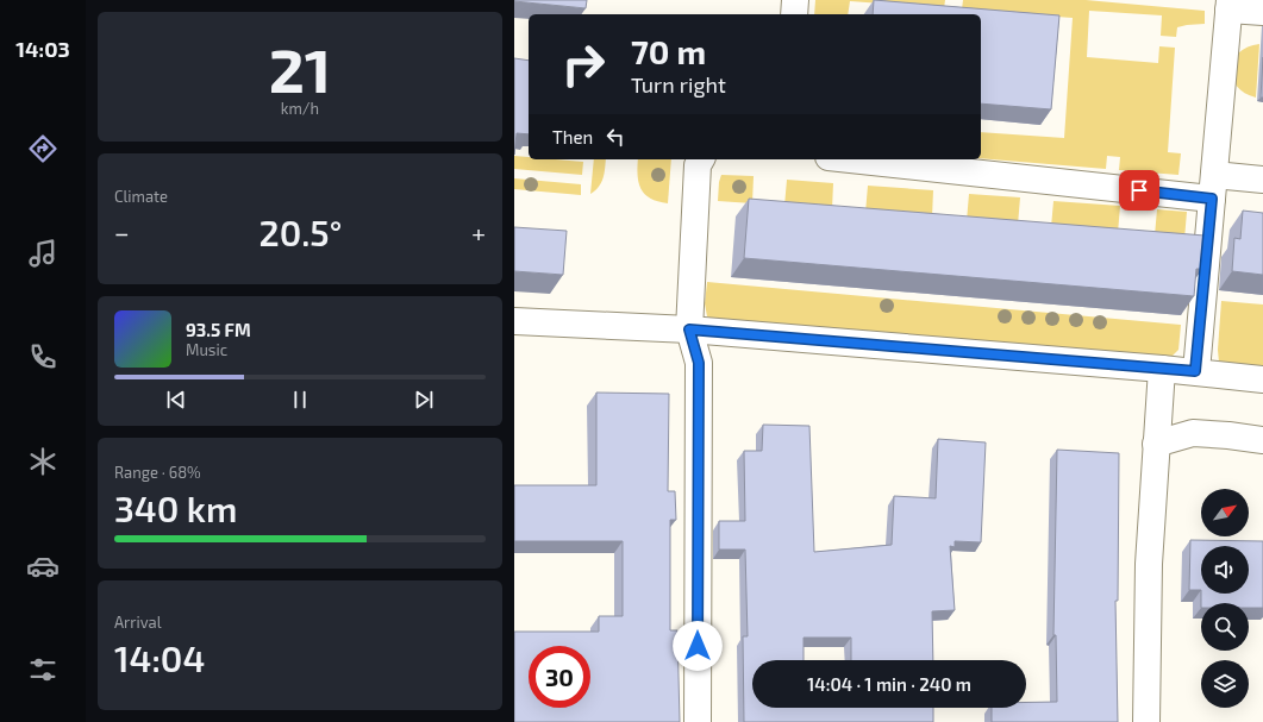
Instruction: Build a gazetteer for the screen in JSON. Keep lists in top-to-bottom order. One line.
{"north":"top right","page":{"tabs":"14:03","tile":[["21","km/h"],"Climate",["Range · 68%","340 km"],["Arrival","14:04"]],"turn":["70 m","Turn right"],"then":"Then","heat":["−","20.5°","+"],"song":["93.5 FM","Music"],"limit":"30","trip":"14:04 · 1 min · 240 m"}}
